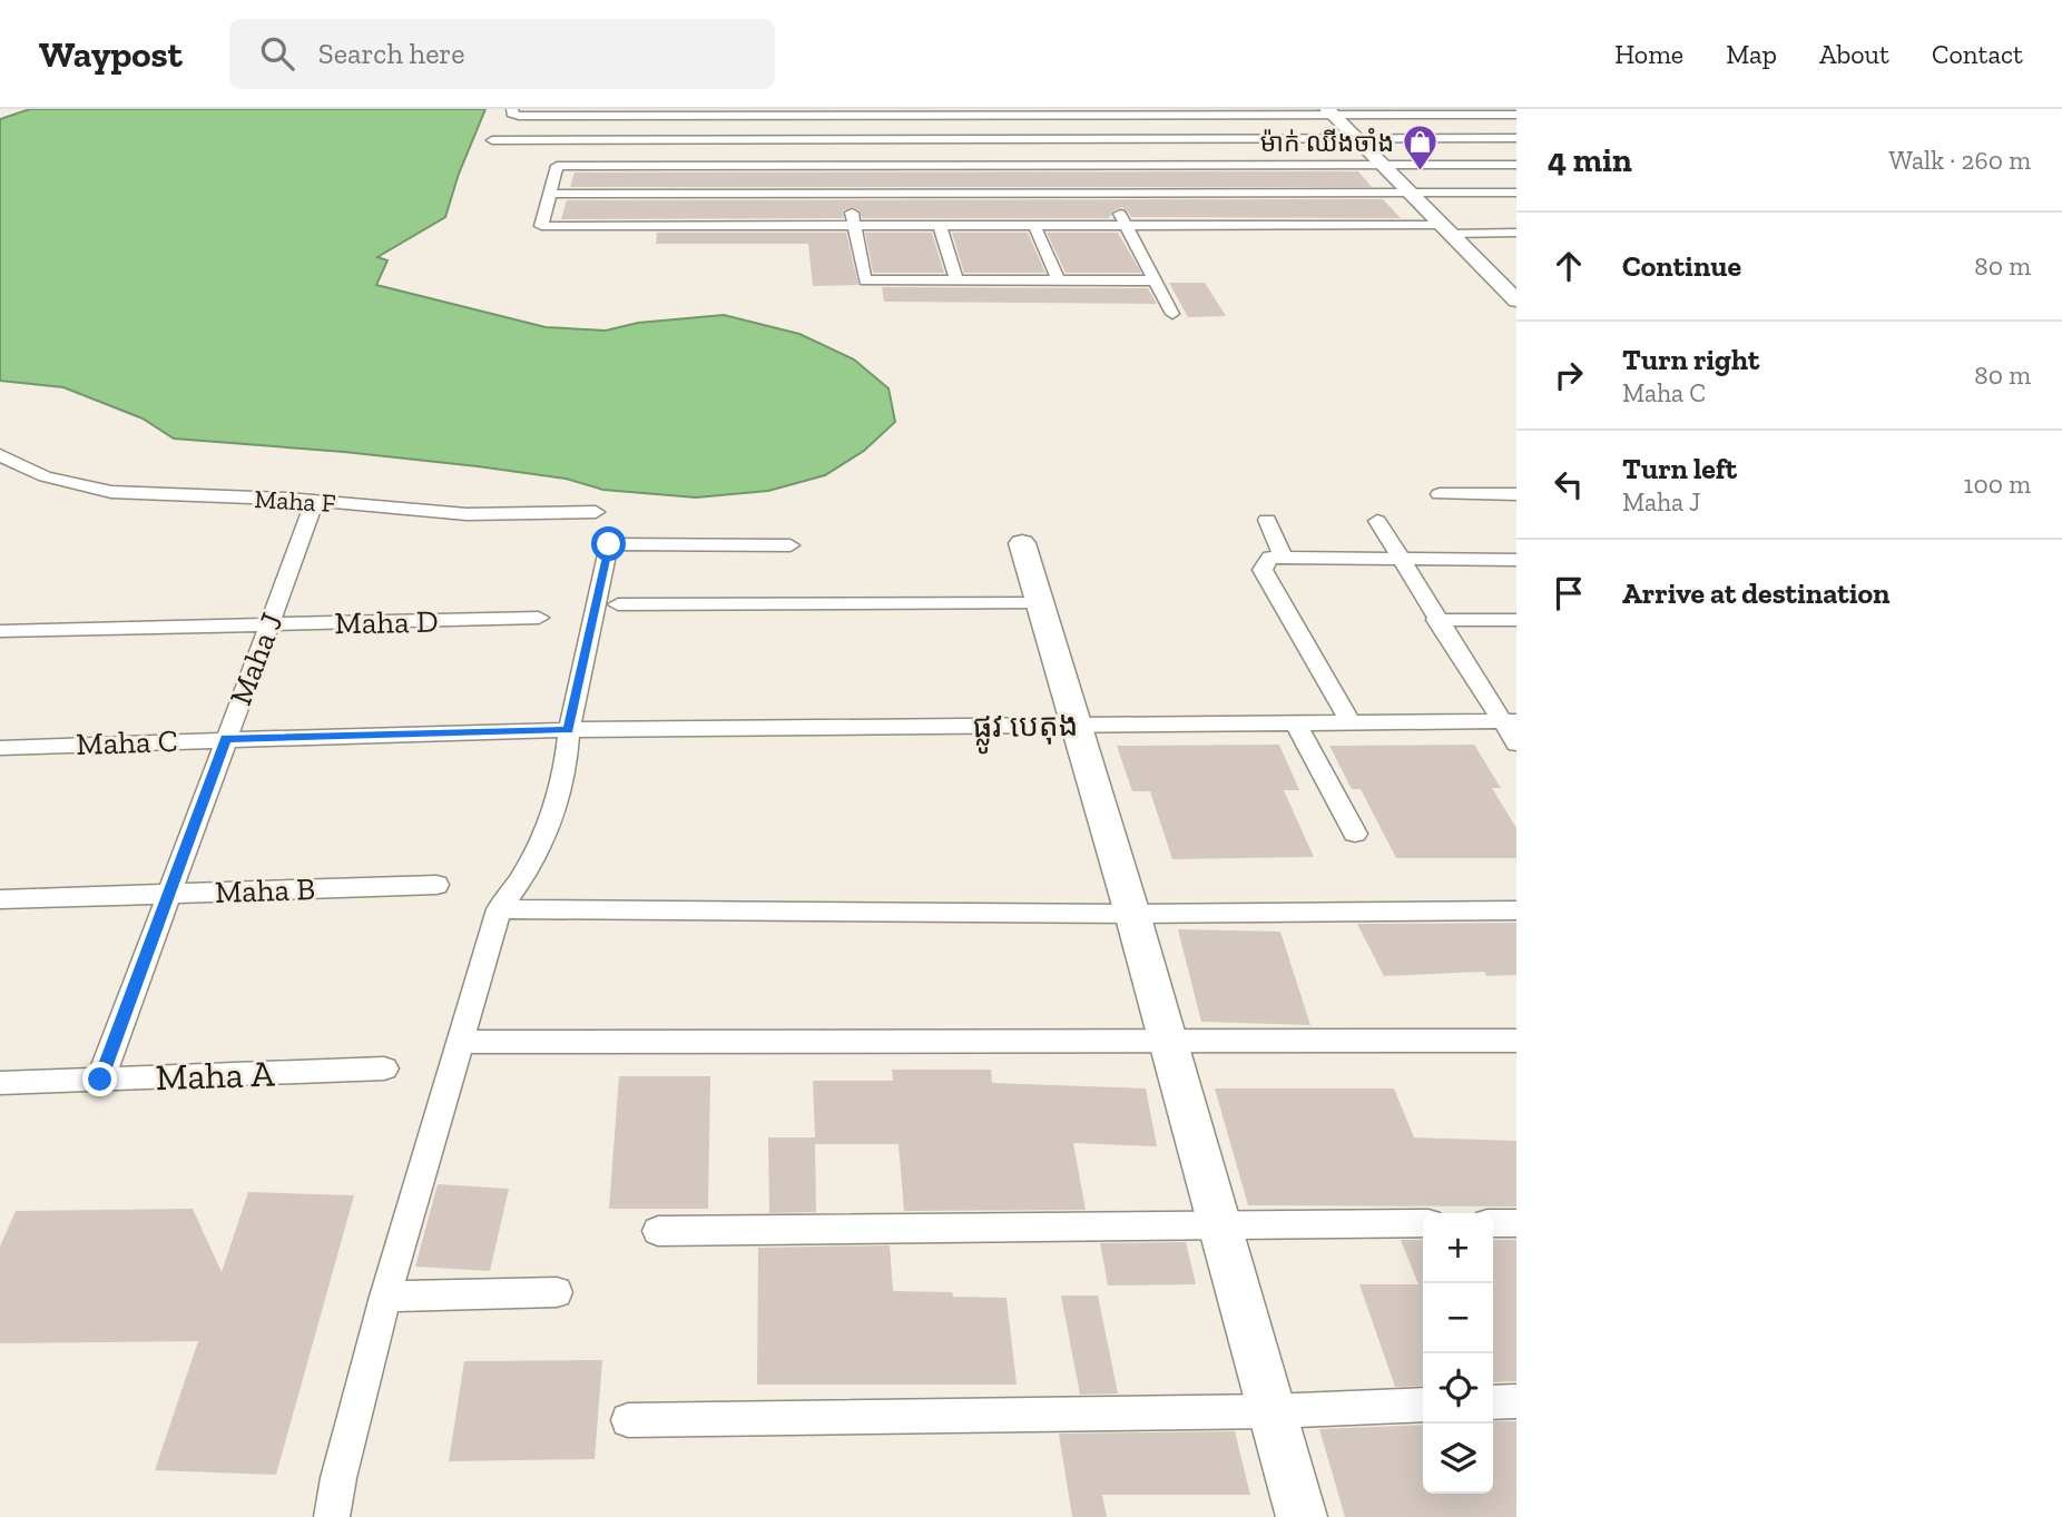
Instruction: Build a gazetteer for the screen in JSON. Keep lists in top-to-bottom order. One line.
{"streets":{"street":["Maha F","Maha D","Maha J","ផ្លូវ បេតុង","Maha C","Maha B","Maha A"]},"crossings":[["Maha F","Maha J"],["Maha D","Maha J"],["Maha J","Maha C"],["Maha J","Maha B"],["Maha J","Maha A"],["ផ្លូវ បេតុង","Maha C"]],"places":{"shop":["ម៉ាក់ ឈីងចាំង"]},"page":{"header":"Waypost","search":"Search here","nav":["Home","Map","About","Contact"],"heading":["4 min","Walk · 260 m"],"list":[["Continue","80 m"],["Turn right","Maha C","80 m"],["Turn left","Maha J","100 m"],"Arrive at destination"],"map_buttons":["+","−"]}}
